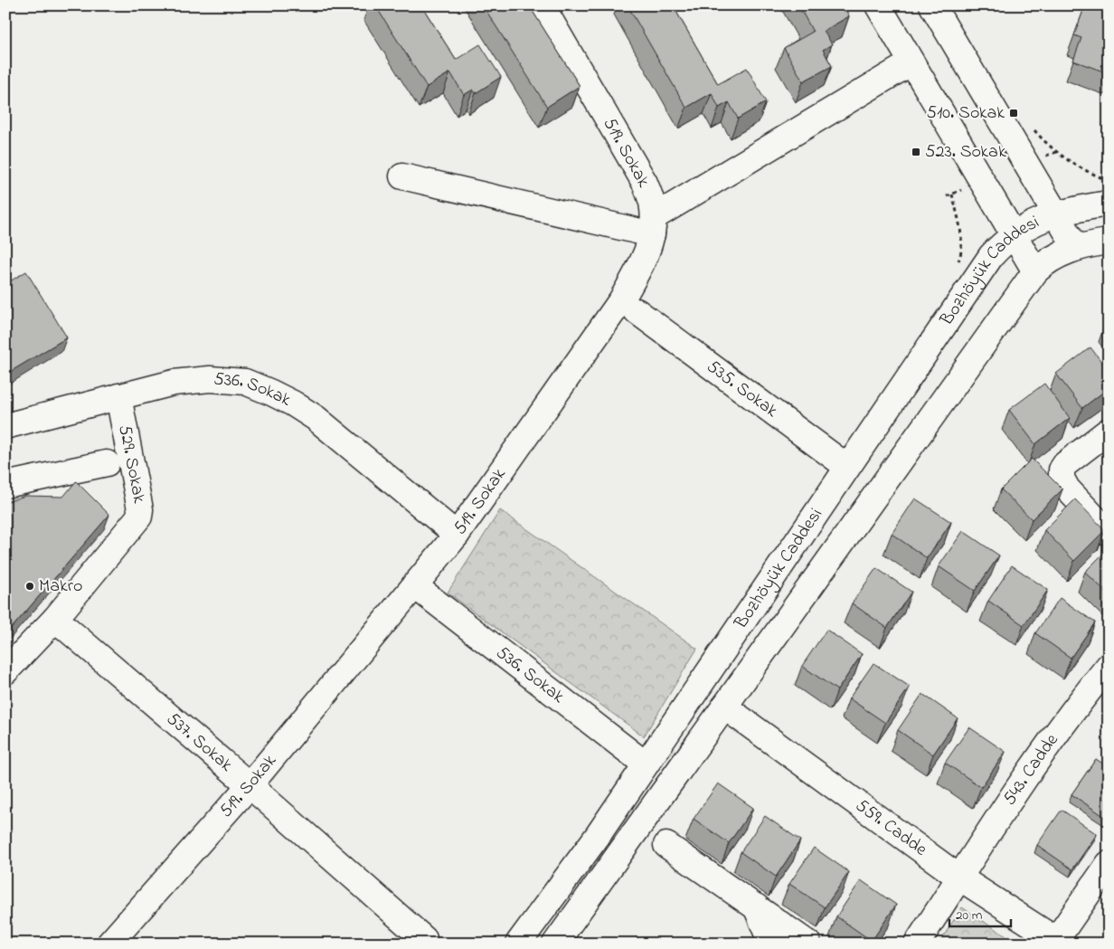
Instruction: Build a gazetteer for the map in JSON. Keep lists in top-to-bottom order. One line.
{"streets":{"street":["519. Sokak","Bozhöyük Caddesi","535. Sokak","536. Sokak","529. Sokak","537. Sokak","543. Cadde","559. Cadde"]},"crossings":[["519. Sokak","536. Sokak"],["519. Sokak","537. Sokak"],["Bozhöyük Caddesi","535. Sokak"],["Bozhöyük Caddesi","536. Sokak"],["Bozhöyük Caddesi","559. Cadde"],["536. Sokak","529. Sokak"],["529. Sokak","537. Sokak"],["543. Cadde","559. Cadde"]],"places":{"transit":["510. Sokak","523. Sokak"],"other":["Makro"]},"scale_bar":"20 m"}
